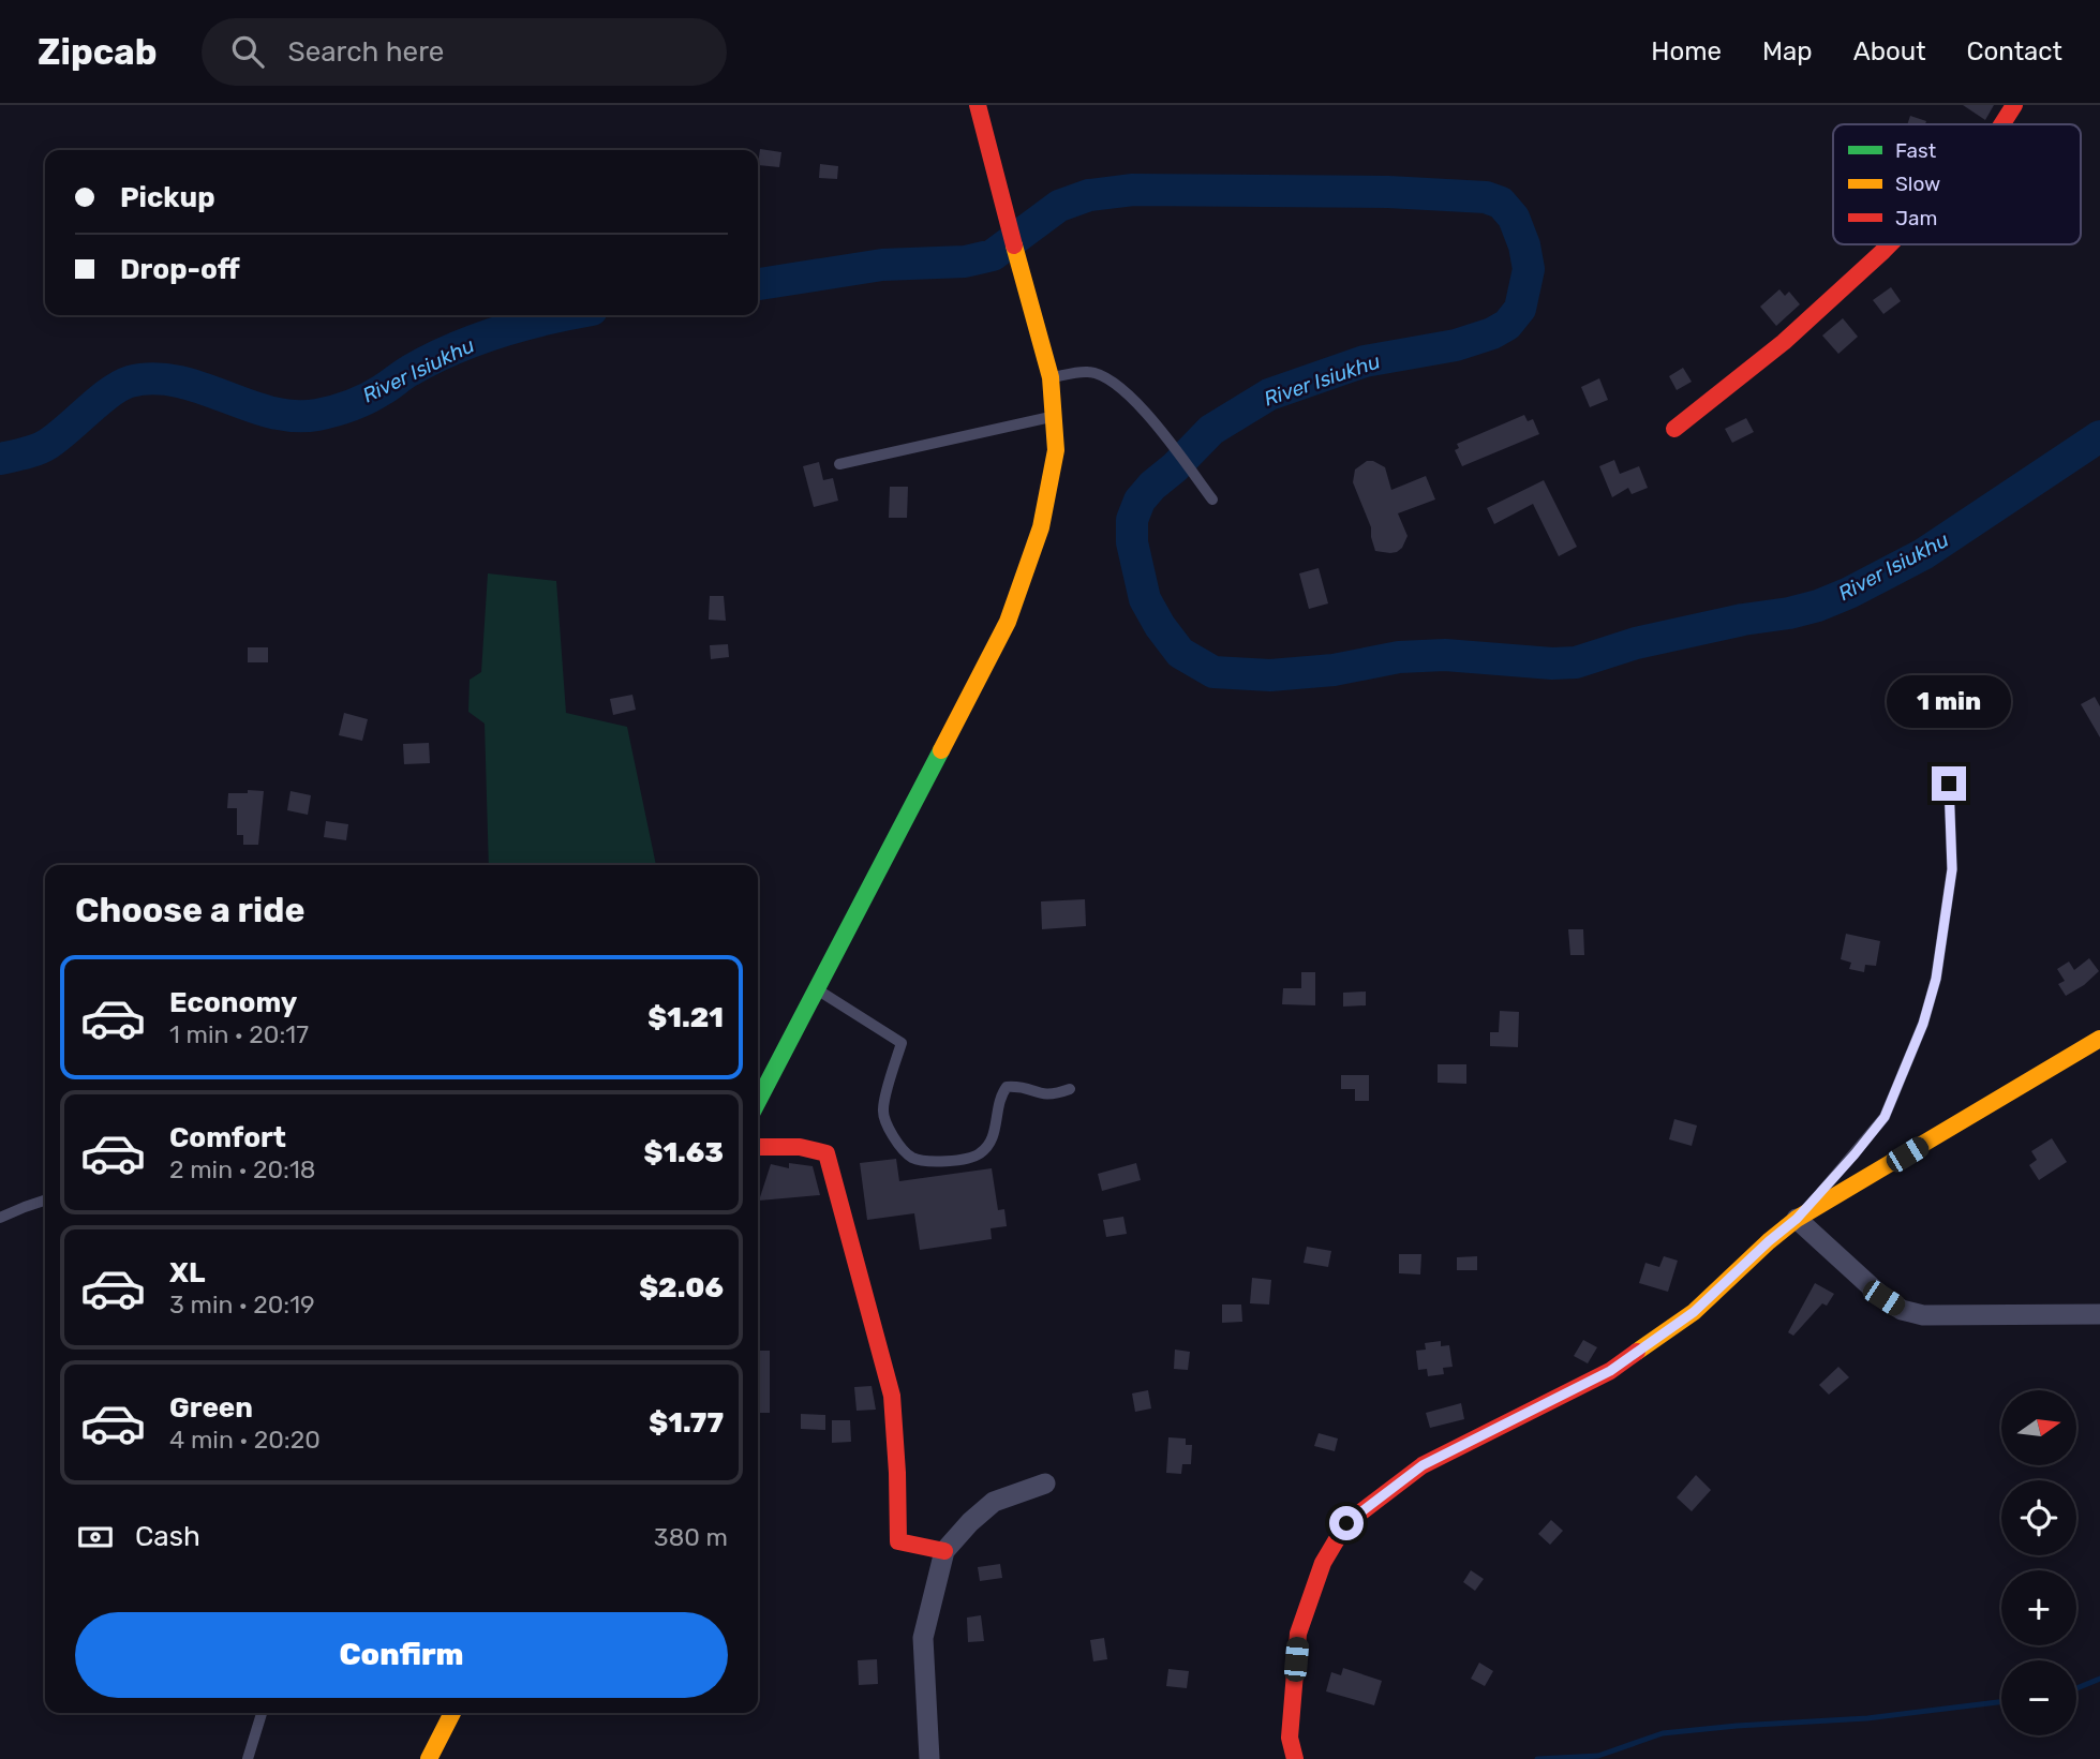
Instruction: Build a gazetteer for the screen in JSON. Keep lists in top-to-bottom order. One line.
{"water":["River Isiukhu"],"legend":["Fast","Slow","Jam"],"north":"right","page":{"header":"Zipcab","search":"Search here","nav":["Home","Map","About","Contact"],"banner":["Pickup","Drop-off"],"bubble":"1 min","heading":"Choose a ride","list":[{"name":"Economy","note":"1 min · 20:17","value":"$1.21"},{"name":"Comfort","note":"2 min · 20:18","value":"$1.63"},{"name":"XL","note":"3 min · 20:19","value":"$2.06"},{"name":"Green","note":"4 min · 20:20","value":"$1.77"}],"map_buttons":["+","−"],"pay":["Cash","380 m"],"buttons":"Confirm"}}
